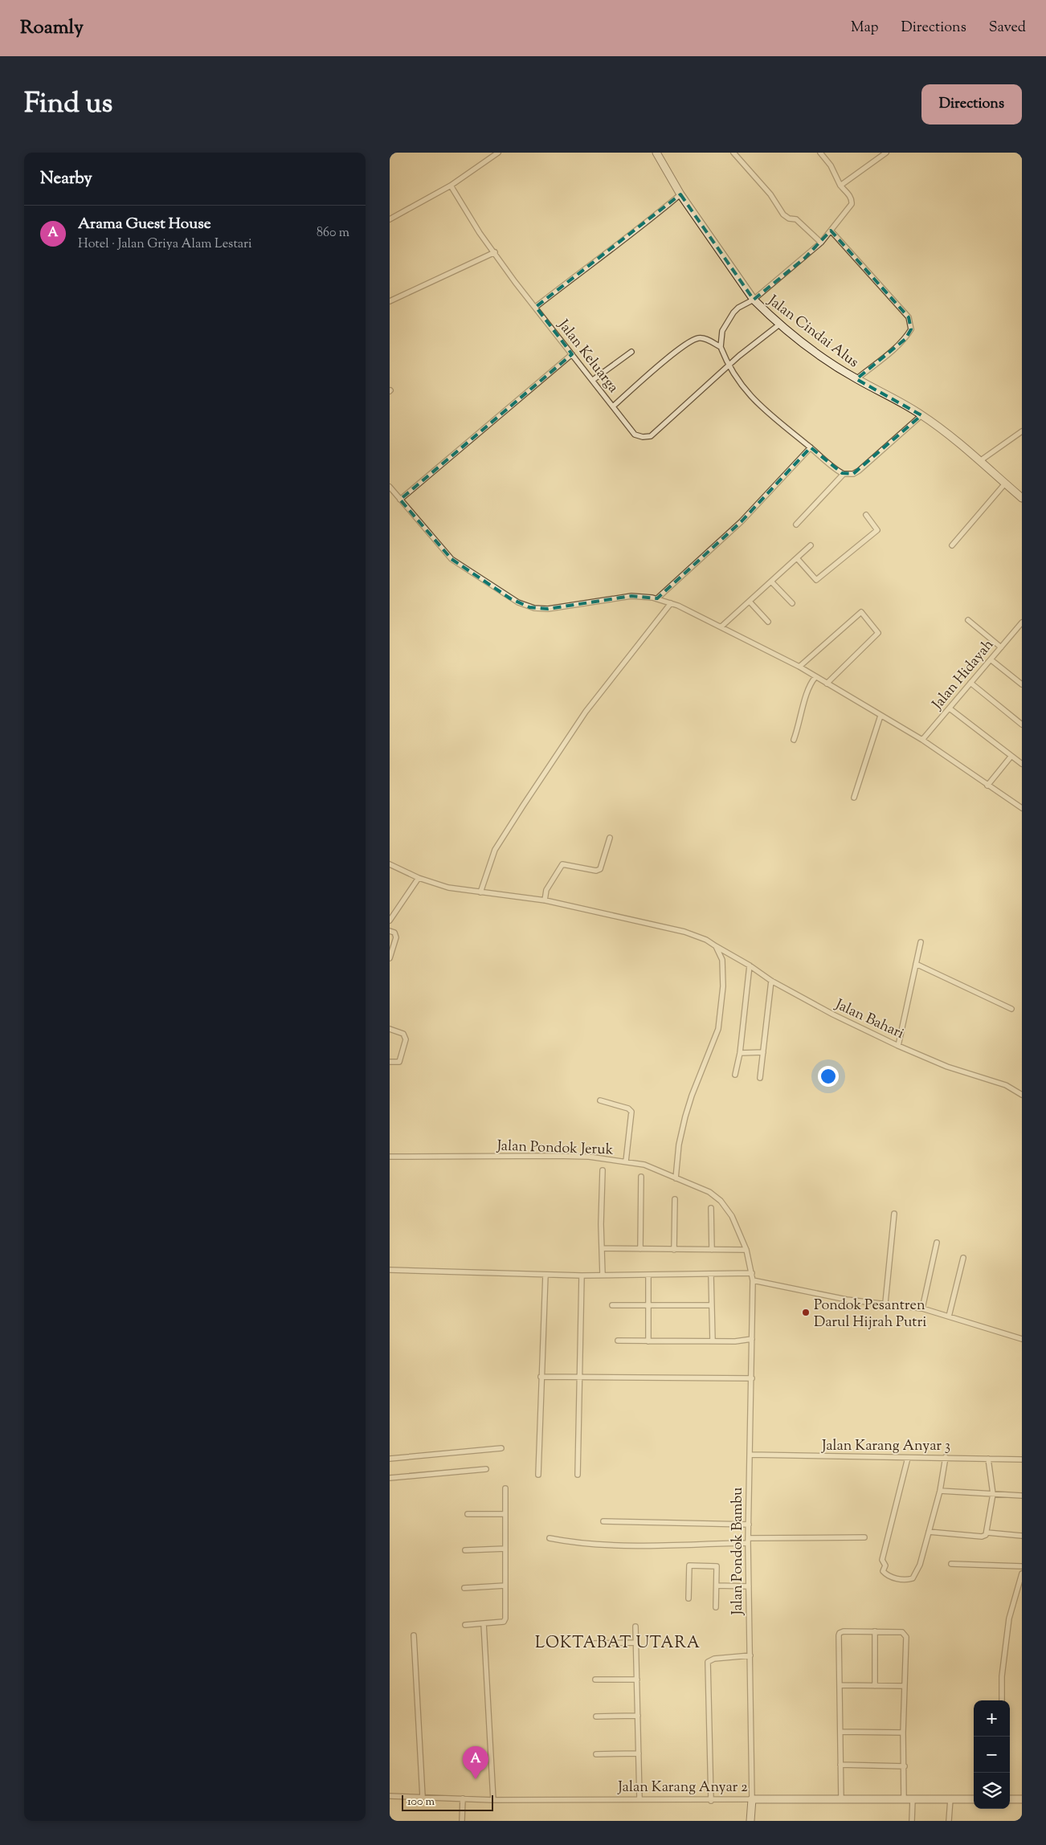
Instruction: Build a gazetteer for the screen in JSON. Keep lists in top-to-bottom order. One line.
{"streets":{"street":["Jalan Cindai Alus","Jalan Keluarga","Jalan Hidayah","Jalan Bahari","Jalan Pondok Jeruk","Jalan Karang Anyar 3","Jalan Pondok Bambu","Jalan Karang Anyar 2"]},"crossings":[["Jalan Cindai Alus","Jalan Keluarga"],["Jalan Pondok Jeruk","Jalan Pondok Bambu"],["Jalan Karang Anyar 3","Jalan Pondok Bambu"],["Jalan Pondok Bambu","Jalan Karang Anyar 2"]],"districts":["LOKTABAT UTARA"],"places":["Pondok Pesantren Darul Hijrah Putri"],"scale_bar":"100 m","page":{"header":"Roamly","nav":["Map","Directions","Saved"],"title":"Find us","buttons":"Directions","heading":"Nearby","list":[{"mark":"A","name":"Arama Guest House","note":"Hotel · Jalan Griya Alam Lestari","value":"860 m"}],"map_buttons":["+","−"],"pins":"A","scale":"100 m"}}
